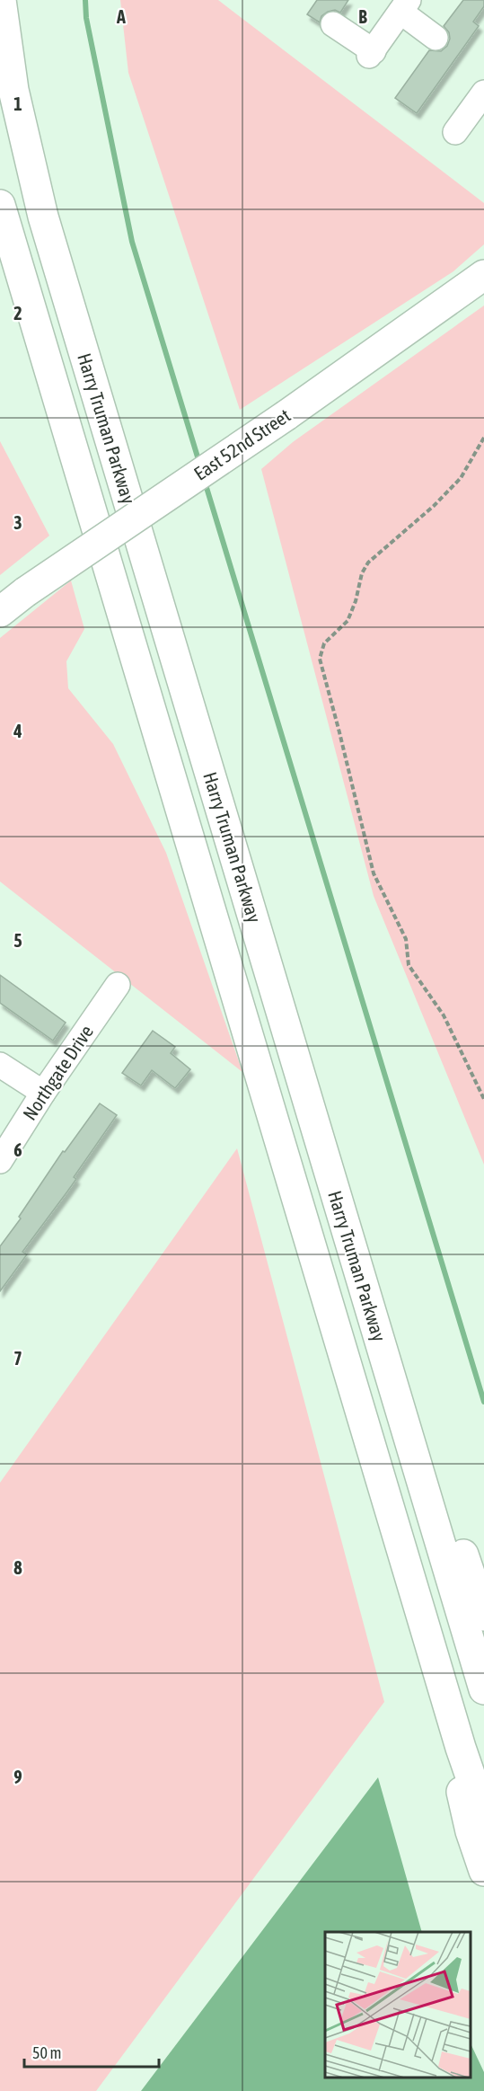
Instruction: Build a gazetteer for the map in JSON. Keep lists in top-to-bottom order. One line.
{"streets":{"main road":["Harry Truman Parkway","East 52nd Street"],"street":["Northgate Drive"]},"scale_bar":"50 m","grid":{"columns":["A","B"],"rows":["1","2","3","4","5","6","7","8","9"]}}
